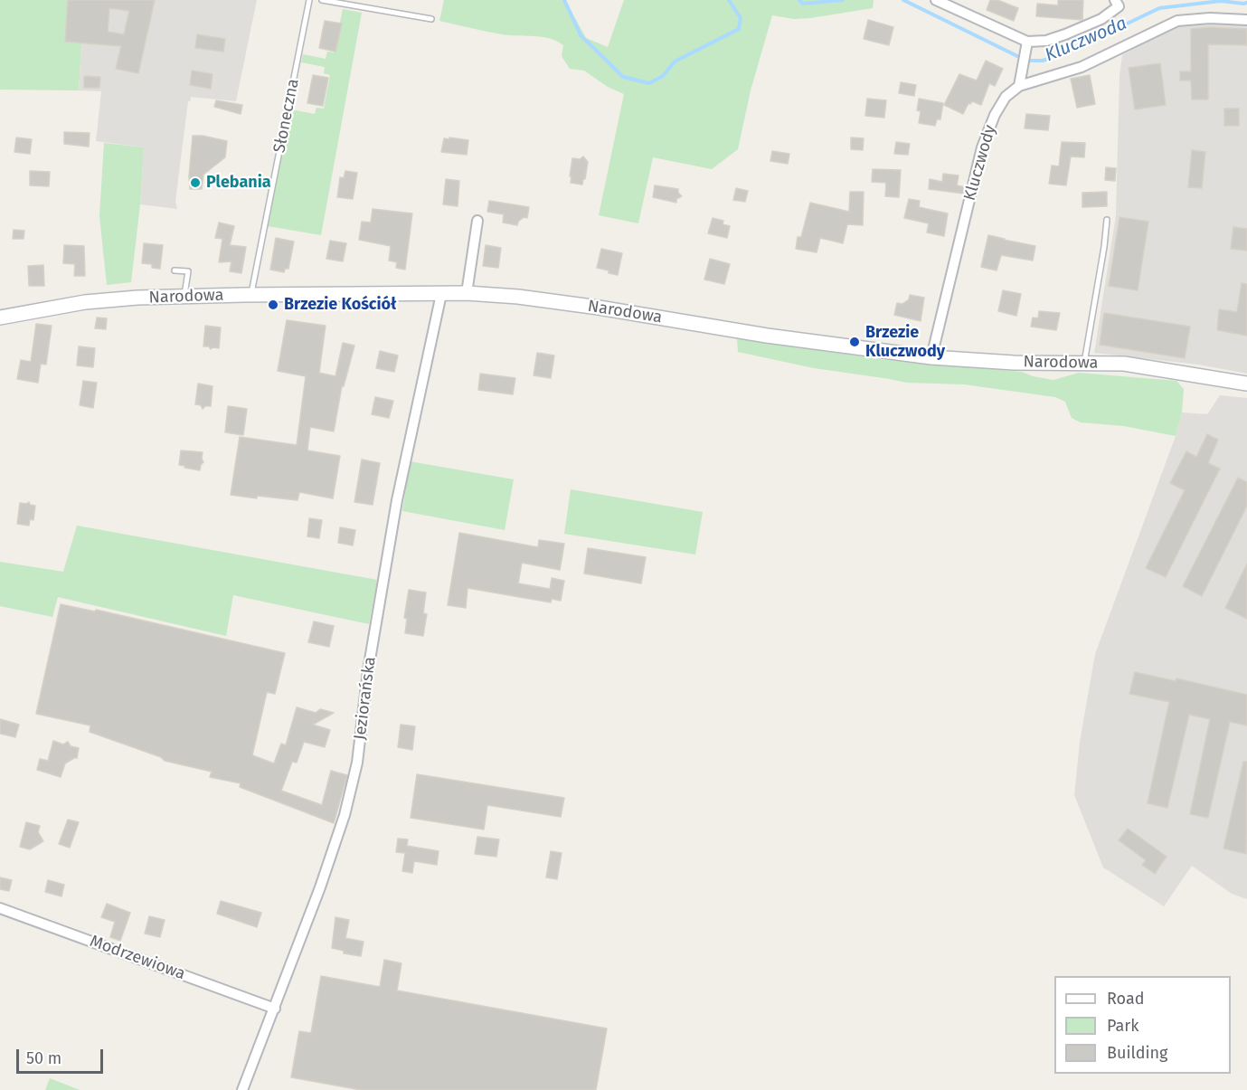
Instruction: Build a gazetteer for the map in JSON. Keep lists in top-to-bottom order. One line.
{"streets":{"street":["Kluczwody","Narodowa","Jeziorańska","Modrzewiowa"],"lane":["Słoneczna"]},"crossings":[["Słoneczna","Narodowa"],["Kluczwody","Narodowa"],["Narodowa","Jeziorańska"],["Jeziorańska","Modrzewiowa"]],"water":["Kluczwoda"],"places":["Plebania","Brzezie Kościół","Brzezie Kluczwody"],"legend":["Road","Park","Building"],"scale_bar":"50 m"}
